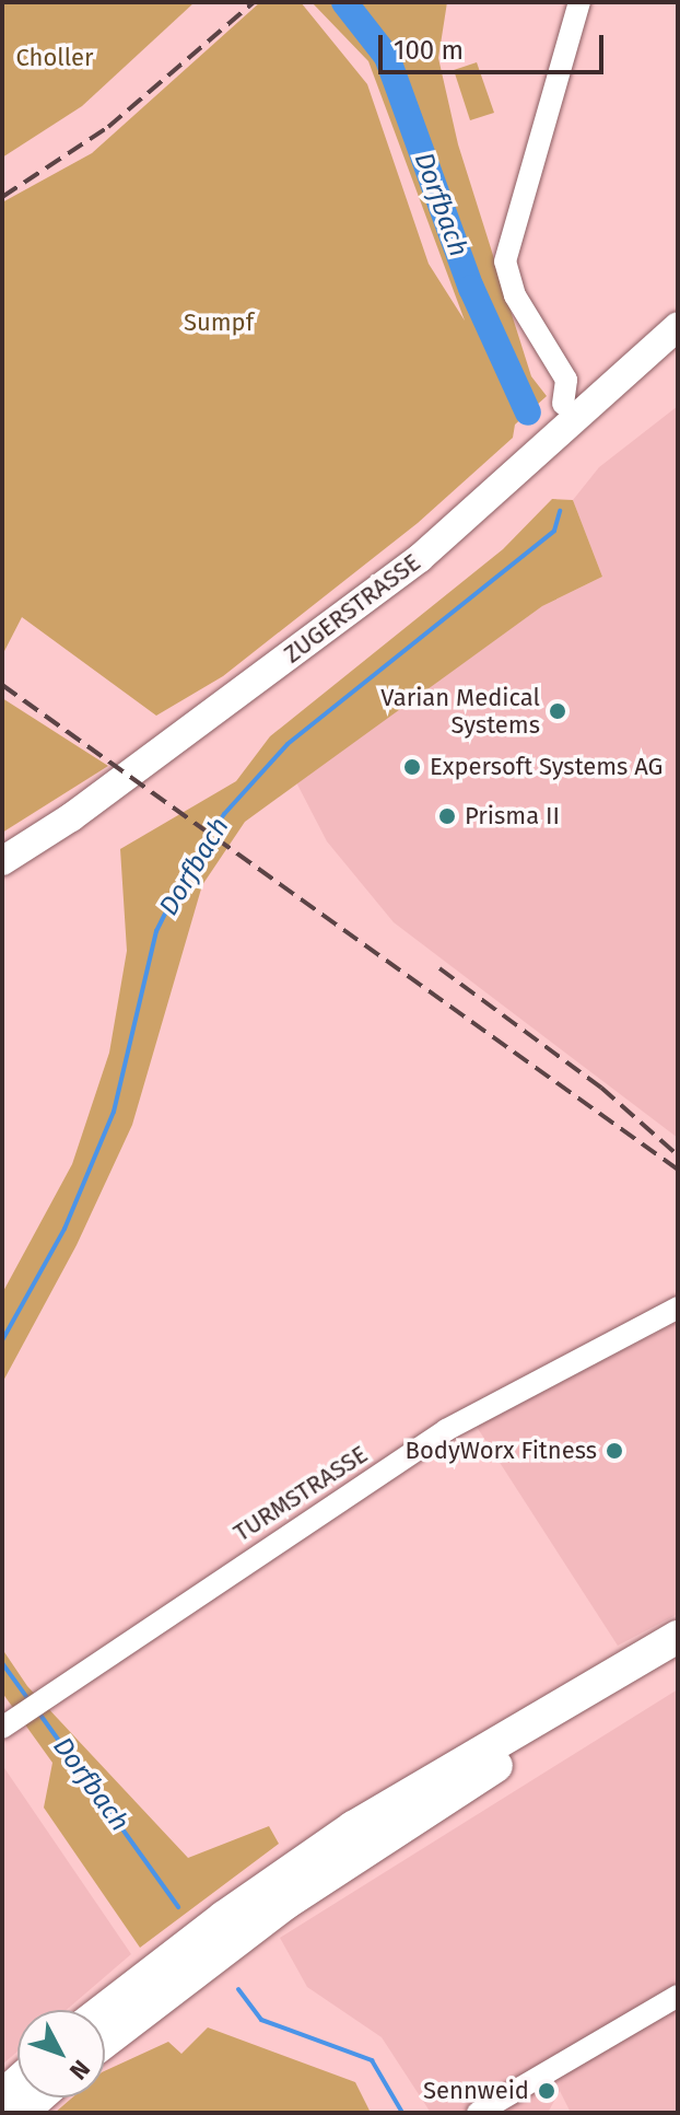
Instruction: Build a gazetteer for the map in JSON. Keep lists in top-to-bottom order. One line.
{"streets":{"main road":["ZUGERSTRASSE"],"street":["TURMSTRASSE"]},"water":["Dorfbach"],"parks":["Choller","Sumpf"],"places":["Varian Medical Systems","Expersoft Systems AG","Prisma II","BodyWorx Fitness","Sennweid"],"scale_bar":"100 m","north":"bottom right"}
